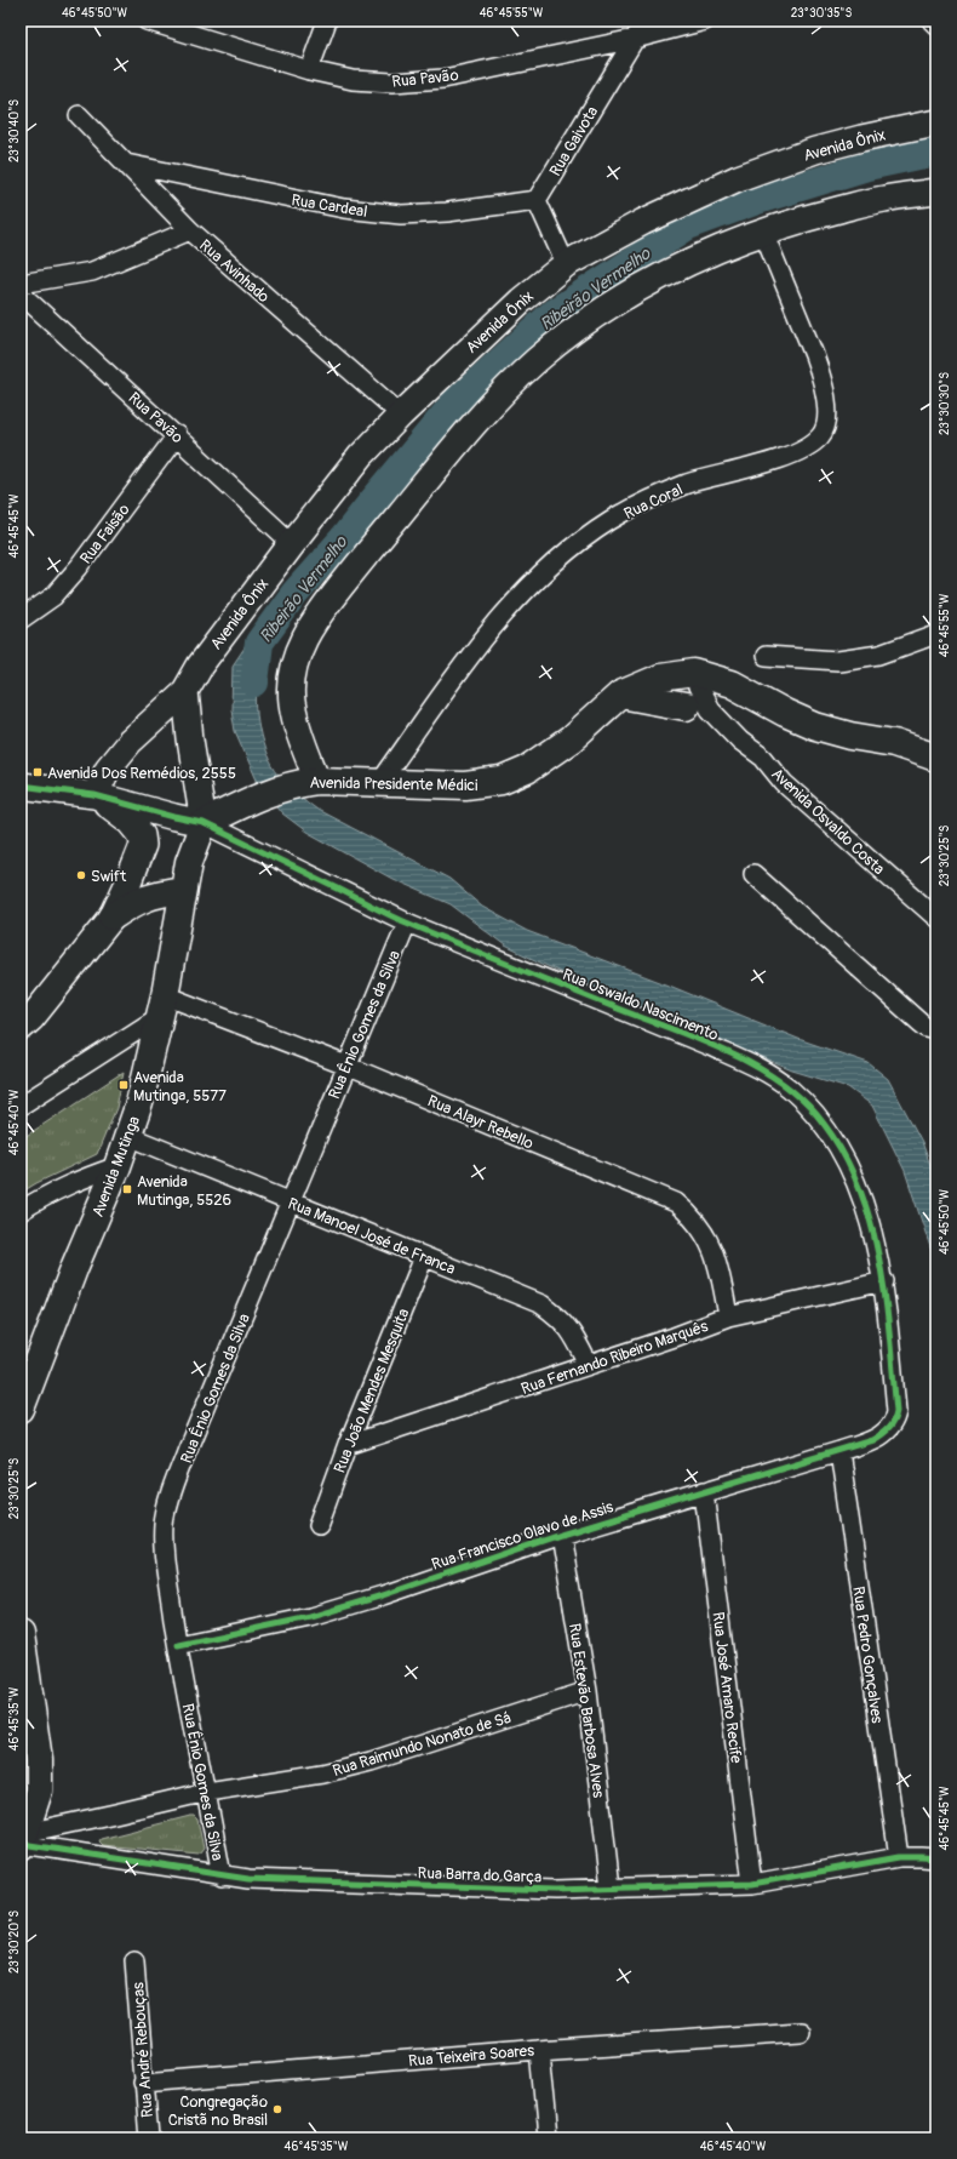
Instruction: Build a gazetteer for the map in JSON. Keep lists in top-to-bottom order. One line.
{"streets":{"main road":["Avenida Ônix","Avenida Presidente Médici","Avenida Mutinga"],"street":["Rua Pavão","Rua Gaivota","Rua Cardeal","Rua Avinhado","Rua Coral","Rua Faisão","Avenida Osvaldo Costa","Rua Oswaldo Nascimento","Rua Ênio Gomes da Silva","Rua Alayr Rebello","Rua Manoel José de Franca","Rua Fernando Ribeiro Marquês","Rua João Mendes Mesquita","Rua Francisco Olavo de Assis","Rua Pedro Gonçalves","Rua José Amaro Recife","Rua Estevão Barbosa Alves","Rua Raimundo Nonato de Sá","Rua Barra do Garça","Rua André Rebouças","Rua Teixeira Soares"]},"crossings":[["Rua Pavão","Rua Gaivota"],["Rua Pavão","Avenida Ônix"],["Rua Pavão","Rua Faisão"],["Rua Gaivota","Rua Cardeal"],["Avenida Ônix","Rua Avinhado"],["Rua Cardeal","Rua Avinhado"],["Rua Coral","Avenida Presidente Médici"],["Avenida Presidente Médici","Avenida Osvaldo Costa"],["Rua Oswaldo Nascimento","Rua Ênio Gomes da Silva"],["Rua Oswaldo Nascimento","Avenida Mutinga"],["Rua Oswaldo Nascimento","Rua Fernando Ribeiro Marquês"],["Rua Oswaldo Nascimento","Rua Francisco Olavo de Assis"],["Rua Ênio Gomes da Silva","Rua Alayr Rebello"],["Rua Ênio Gomes da Silva","Rua Manoel José de Franca"],["Rua Ênio Gomes da Silva","Rua Francisco Olavo de Assis"],["Rua Ênio Gomes da Silva","Rua Raimundo Nonato de Sá"],["Rua Ênio Gomes da Silva","Rua Barra do Garça"],["Rua Alayr Rebello","Avenida Mutinga"],["Rua Alayr Rebello","Rua Fernando Ribeiro Marquês"],["Avenida Mutinga","Rua Manoel José de Franca"],["Rua Manoel José de Franca","Rua Fernando Ribeiro Marquês"],["Rua Manoel José de Franca","Rua João Mendes Mesquita"],["Rua Fernando Ribeiro Marquês","Rua João Mendes Mesquita"],["Rua Francisco Olavo de Assis","Rua Pedro Gonçalves"],["Rua Francisco Olavo de Assis","Rua José Amaro Recife"],["Rua Francisco Olavo de Assis","Rua Estevão Barbosa Alves"],["Rua Pedro Gonçalves","Rua Barra do Garça"],["Rua José Amaro Recife","Rua Barra do Garça"],["Rua Estevão Barbosa Alves","Rua Raimundo Nonato de Sá"],["Rua Estevão Barbosa Alves","Rua Barra do Garça"],["Rua Raimundo Nonato de Sá","Rua Barra do Garça"],["Rua André Rebouças","Rua Teixeira Soares"]],"water":["Ribeirão Vermelho"],"places":{"transit":["Avenida Dos Remédios, 2555","Avenida Mutinga, 5577","Avenida Mutinga, 5526"],"other":["Swift","Congregação Cristã no Brasil"]},"coordinates":["46°45'50\"W","46°45'55\"W","23°30'35\"S","23°30'40\"S","23°30'30\"S","46°45'45\"W","23°30'25\"S","46°45'40\"W","46°45'35\"W","23°30'20\"S"]}
